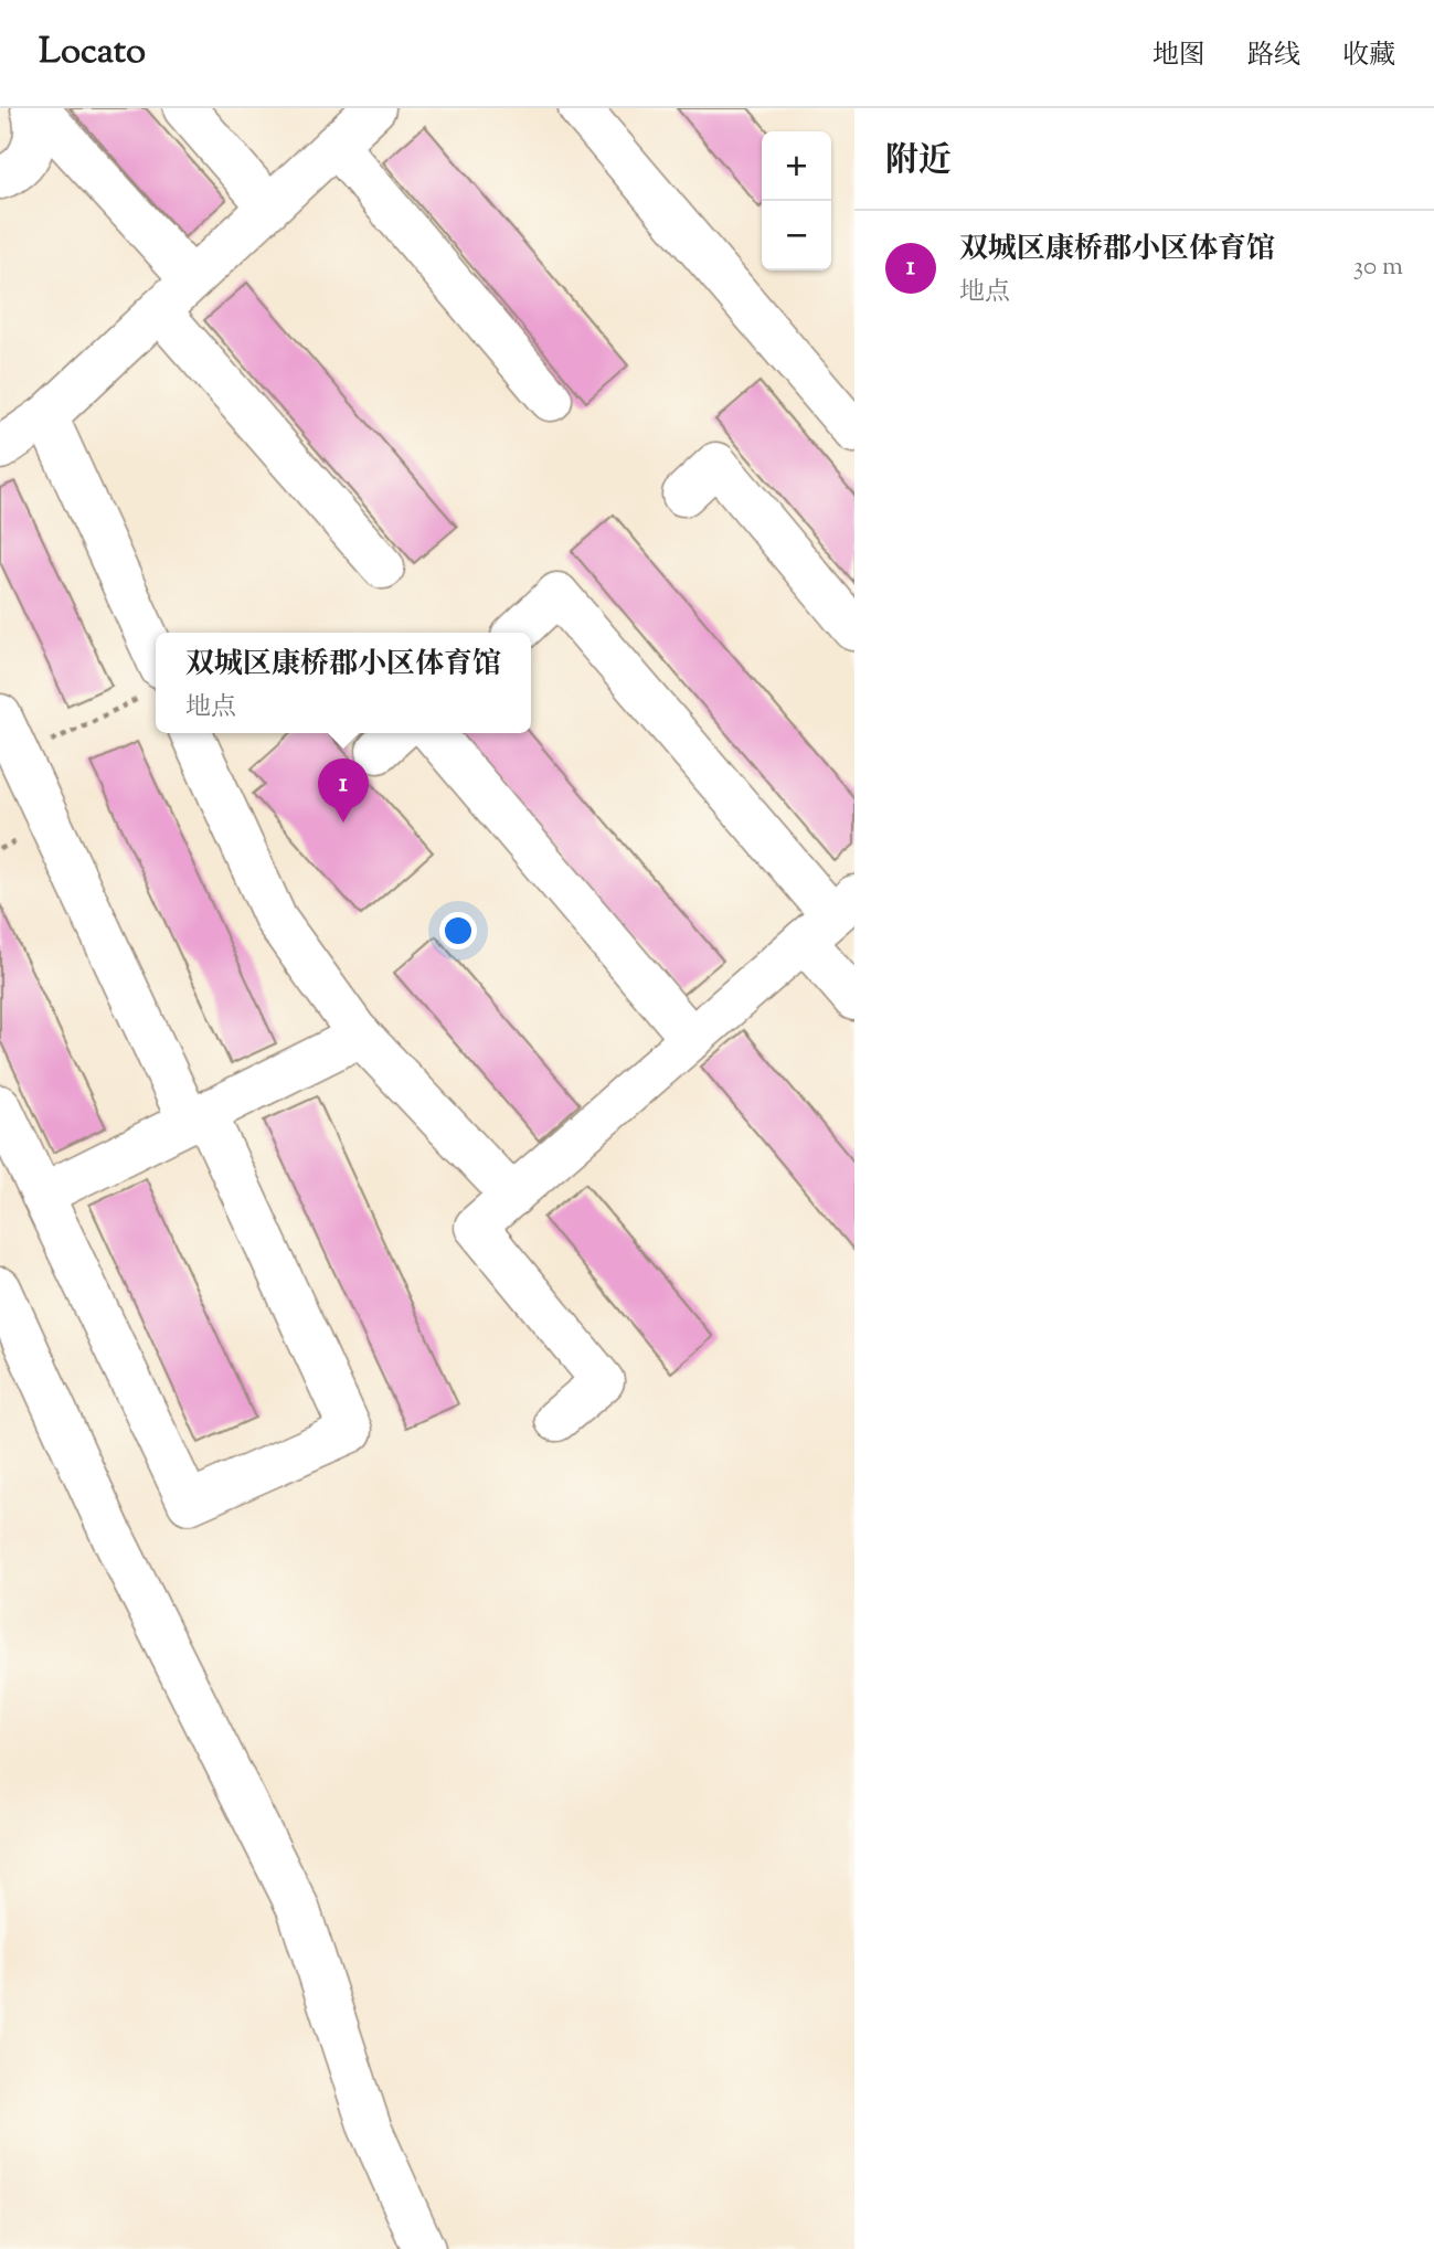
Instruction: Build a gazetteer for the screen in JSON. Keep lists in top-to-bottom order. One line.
{"page":{"header":"Locato","nav":["地图","路线","收藏"],"heading":"附近","map_buttons":["+","−"],"list":[{"mark":"1","name":"双城区康桥郡小区体育馆","note":"地点","value":"30 m"}],"popup":["双城区康桥郡小区体育馆","地点"],"pins":"1"}}
